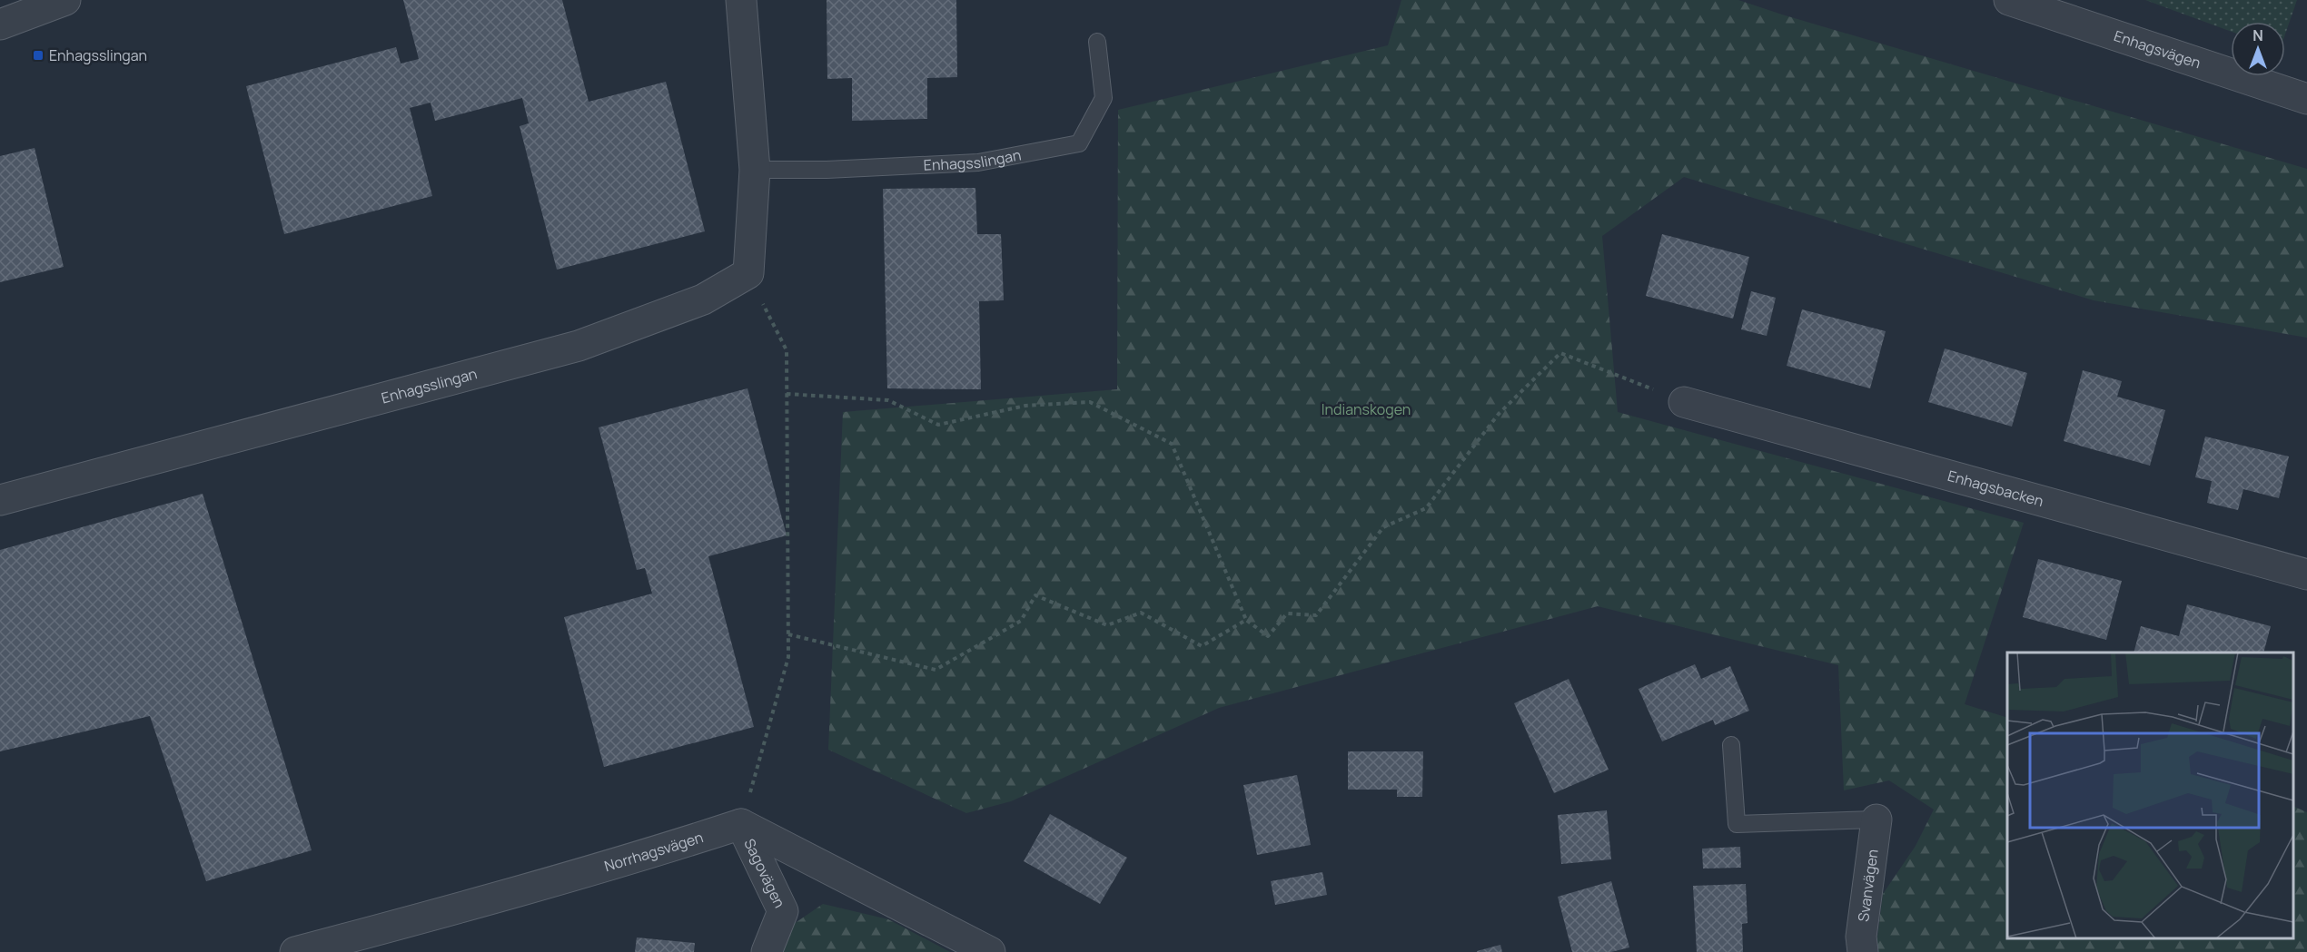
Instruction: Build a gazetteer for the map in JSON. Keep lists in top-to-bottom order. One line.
{"streets":{"street":["Enhagsvägen","Enhagsslingan","Enhagsbacken","Norrhagsvägen","Sagovägen","Svanvägen"]},"crossings":[["Norrhagsvägen","Sagovägen"]],"parks":["Indianskogen"],"places":{"transit":["Enhagsslingan"]},"north":"top"}
